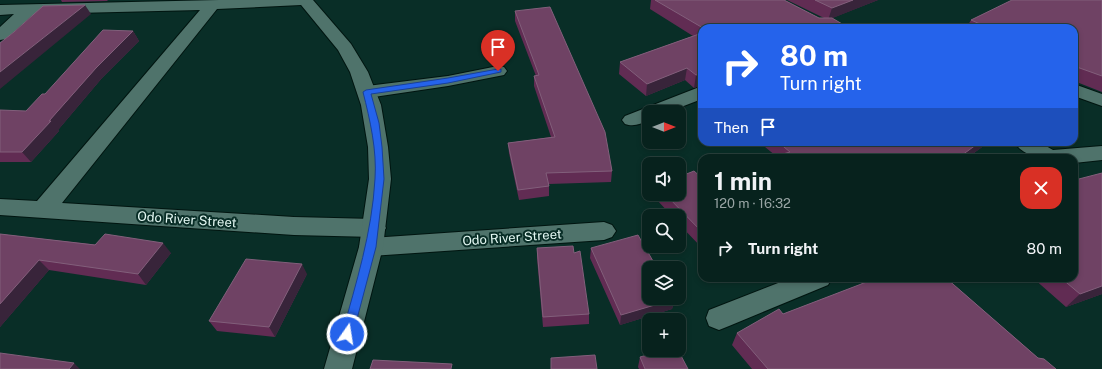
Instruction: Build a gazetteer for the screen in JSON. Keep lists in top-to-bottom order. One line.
{"streets":{"street":["Odo River Street"]},"north":"right","page":{"turn":["80 m","Turn right"],"map_buttons":"+","then":"Then","heading":["1 min","120 m · 16:32"],"list":[{"name":"Turn right","value":"80 m"}]}}
